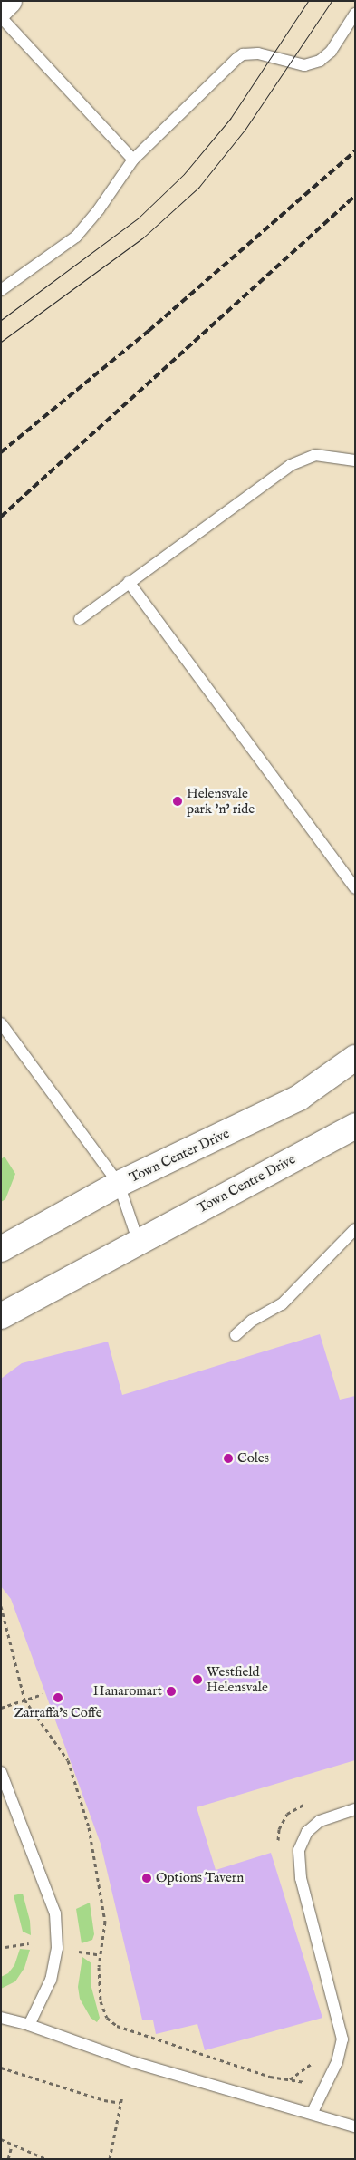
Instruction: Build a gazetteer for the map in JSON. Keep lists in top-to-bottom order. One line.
{"streets":{"street":["Town Center Drive","Town Centre Drive"]},"places":["Helensvale park 'n' ride","Coles","Westfield Helensvale","Hanaromart","Zarraffa's Coffe","Options Tavern"]}
